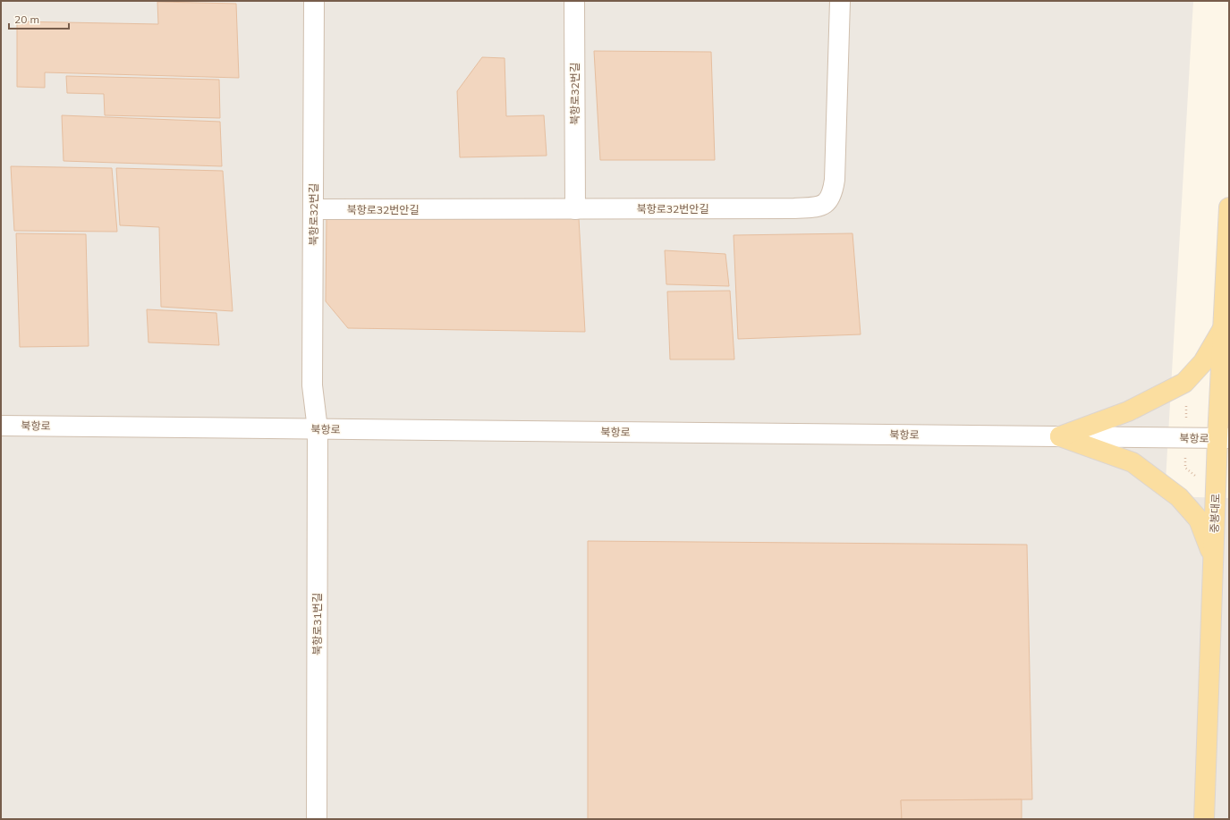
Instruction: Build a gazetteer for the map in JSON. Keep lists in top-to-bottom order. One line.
{"streets":{"main road":["중봉대로"],"street":["북항로32번길","북항로32번안길","북항로","북항로31번길"]},"crossings":[["북항로32번길","북항로32번안길"],["북항로32번길","북항로"],["북항로32번길","북항로31번길"],["북항로","중봉대로"],["북항로","북항로31번길"]],"scale_bar":"20 m"}
